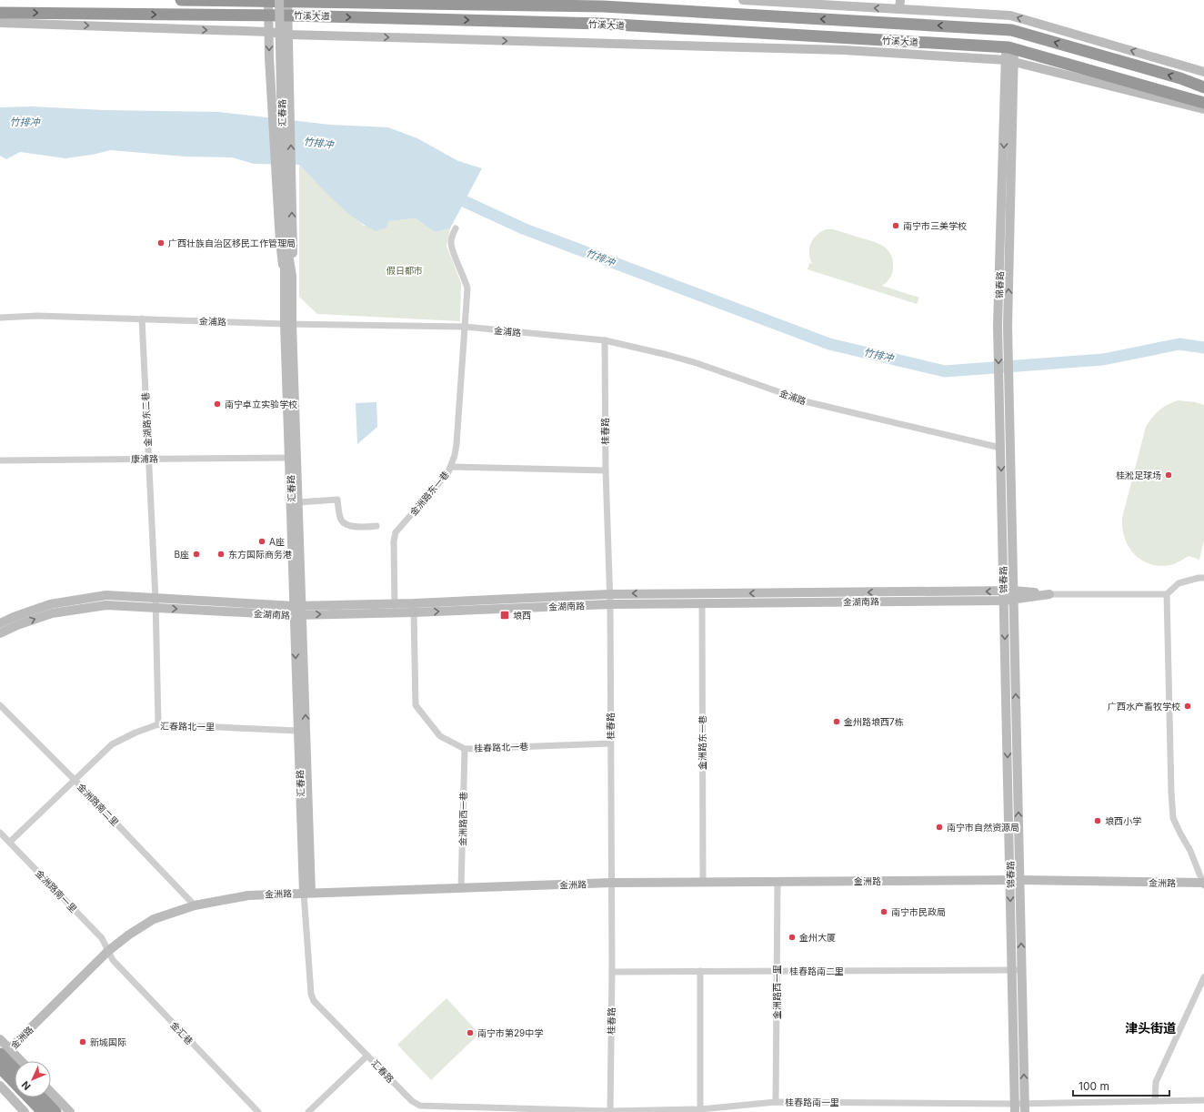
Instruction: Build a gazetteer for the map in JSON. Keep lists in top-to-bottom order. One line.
{"streets":{"highway":["竹溪大道"],"main road":["汇春路","锦春路","金湖南路","金洲路"],"street":["金浦路","金湖路东二巷","桂春路","康浦路","金洲路东一巷","汇春路北一里","桂春路北一巷","金洲路南二里","金洲路西一巷","金洲路南一里","桂春路南二里","金洲路西一里","金汇巷","桂春路南一里"]},"crossings":[["竹溪大道","汇春路"],["竹溪大道","锦春路"],["汇春路","金浦路"],["汇春路","桂春路"],["汇春路","康浦路"],["汇春路","金湖南路"],["汇春路","汇春路北一里"],["汇春路","金洲路"],["汇春路","桂春路南一里"],["锦春路","金浦路"],["锦春路","金湖南路"],["锦春路","金洲路"],["锦春路","桂春路南二里"],["锦春路","桂春路南一里"],["金浦路","金湖路东二巷"],["金浦路","桂春路"],["金浦路","金洲路东一巷"],["金湖路东二巷","康浦路"],["金湖路东二巷","金湖南路"],["金湖路东二巷","汇春路北一里"],["桂春路","金湖南路"],["桂春路","桂春路北一巷"],["桂春路","金洲路"],["桂春路","桂春路南二里"],["桂春路","桂春路南一里"],["金洲路东一巷","金湖南路"],["金洲路东一巷","金洲路"],["金湖南路","桂春路北一巷"],["汇春路北一里","金洲路南二里"],["汇春路北一里","金洲路南一里"],["桂春路北一巷","金洲路西一巷"],["金洲路南二里","金洲路"],["金洲路西一巷","金洲路"],["金洲路","金洲路南一里"],["金洲路","金洲路西一里"],["金洲路","金汇巷"],["金洲路南一里","金汇巷"],["桂春路南二里","金洲路西一里"],["金洲路西一里","桂春路南一里"]],"districts":["津头街道"],"water":["竹排冲"],"parks":["假日都市"],"places":{"other":["南宁市三美学校","广西壮族自治区移民工作管理局","南宁卓立实验学校","桂淞足球场","A座","B座","东方国际商务港","广西水产畜牧学校","金州路埌西7栋","埌西小学","南宁市自然资源局","南宁市民政局","金州大厦","南宁市第29中学","新城国际"],"transit":["埌西"]},"scale_bar":"100 m","north":"bottom left"}
